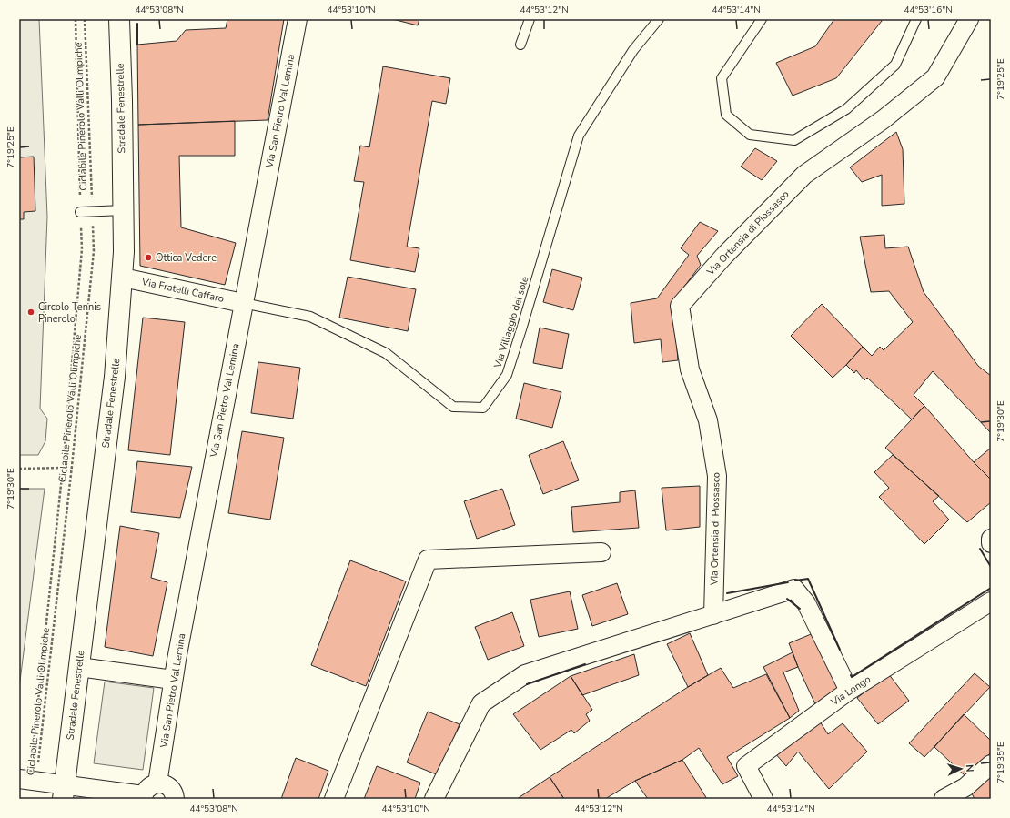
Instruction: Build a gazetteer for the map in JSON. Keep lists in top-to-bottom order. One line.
{"streets":{"main road":["Stradale Fenestrelle"],"street":["Via San Pietro Val Lemina","Via Ortensia di Piossasco","Via Fratelli Caffaro","Via Longo"],"lane":["Via Villaggio del sole"],"path":["Ciclabile Pinerolo Valli Olimpiche"]},"crossings":[["Stradale Fenestrelle","Via Fratelli Caffaro"],["Via San Pietro Val Lemina","Via Fratelli Caffaro"],["Via San Pietro Val Lemina","Via Villaggio del sole"],["Via Fratelli Caffaro","Via Villaggio del sole"]],"places":["Ottica Vedere","Circolo Tennis Pinerolo"],"north":"right","coordinates":["44°53'08\"N","44°53'10\"N","44°53'12\"N","44°53'14\"N","44°53'16\"N","7°19'25\"E","7°19'30\"E","7°19'35\"E"]}
